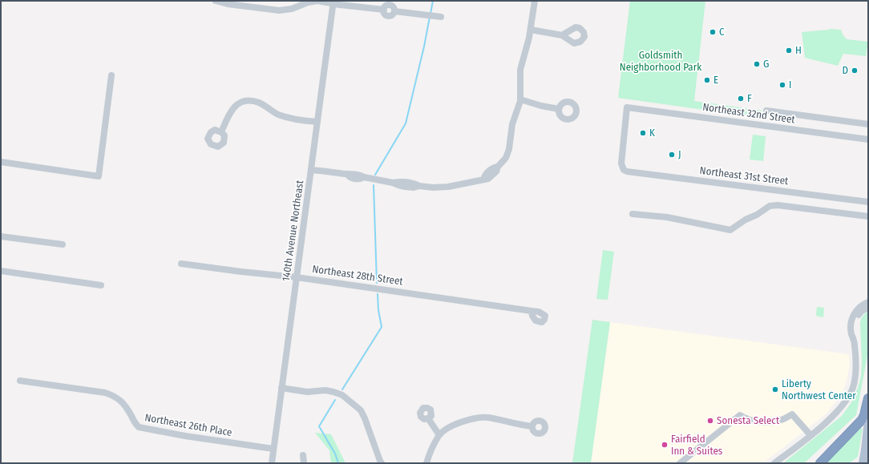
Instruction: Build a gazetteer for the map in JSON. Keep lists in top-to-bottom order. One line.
{"streets":{"street":["Northeast 32nd Street","Northeast 31st Street","140th Avenue Northeast","Northeast 28th Street","Northeast 26th Place"]},"crossings":[["Northeast 32nd Street","Northeast 31st Street"],["140th Avenue Northeast","Northeast 28th Street"],["140th Avenue Northeast","Northeast 26th Place"]],"parks":["Goldsmith Neighborhood Park"],"places":["C","H","G","D","E","I","F","K","J","Liberty Northwest Center","Sonesta Select","Fairfield Inn & Suites"]}
